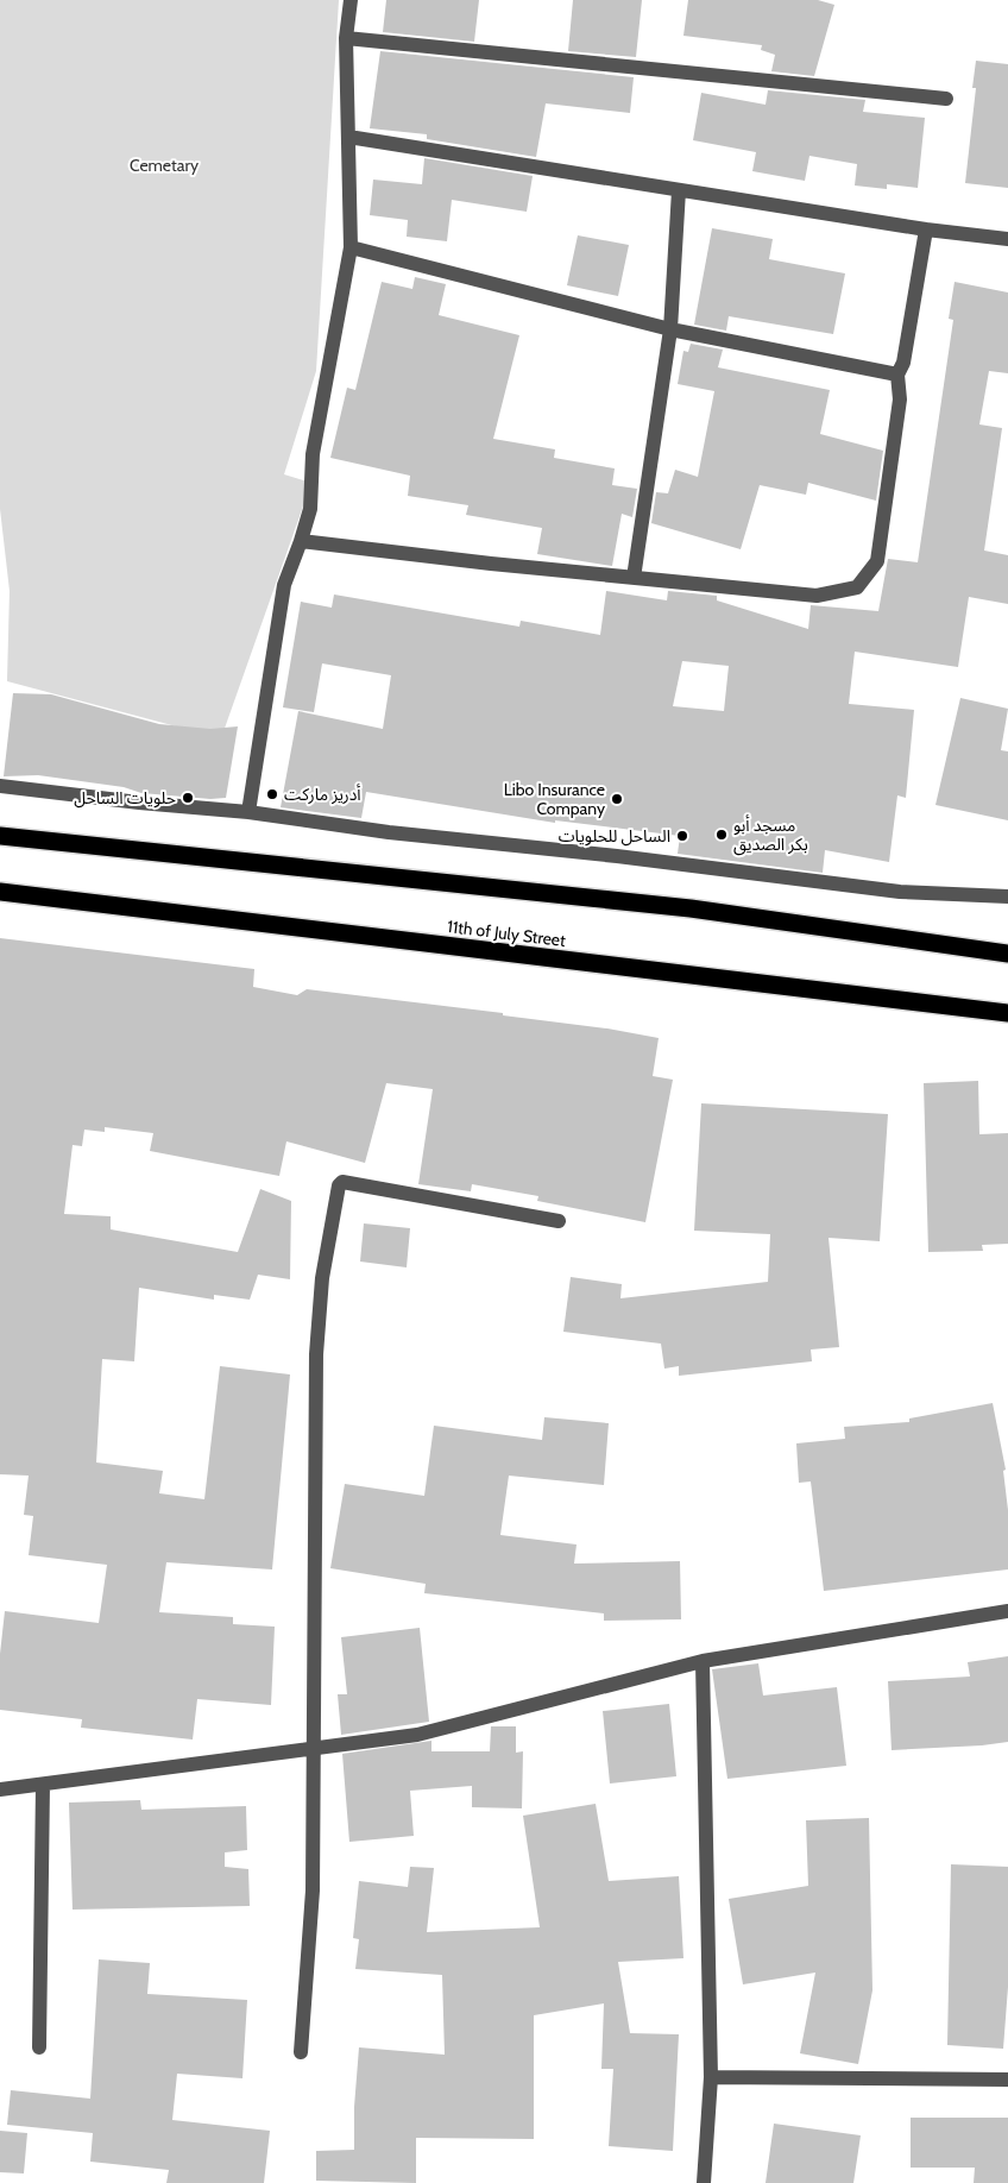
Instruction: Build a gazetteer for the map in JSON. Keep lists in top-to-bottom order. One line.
{"streets":{"highway":["11th of July Street"]},"parks":["Cemetary"],"places":["أدريز ماركت","حلويات الساحل","Libo Insurance Company","مسجد أبو بكر الصديق","الساحل للحلويات"]}
